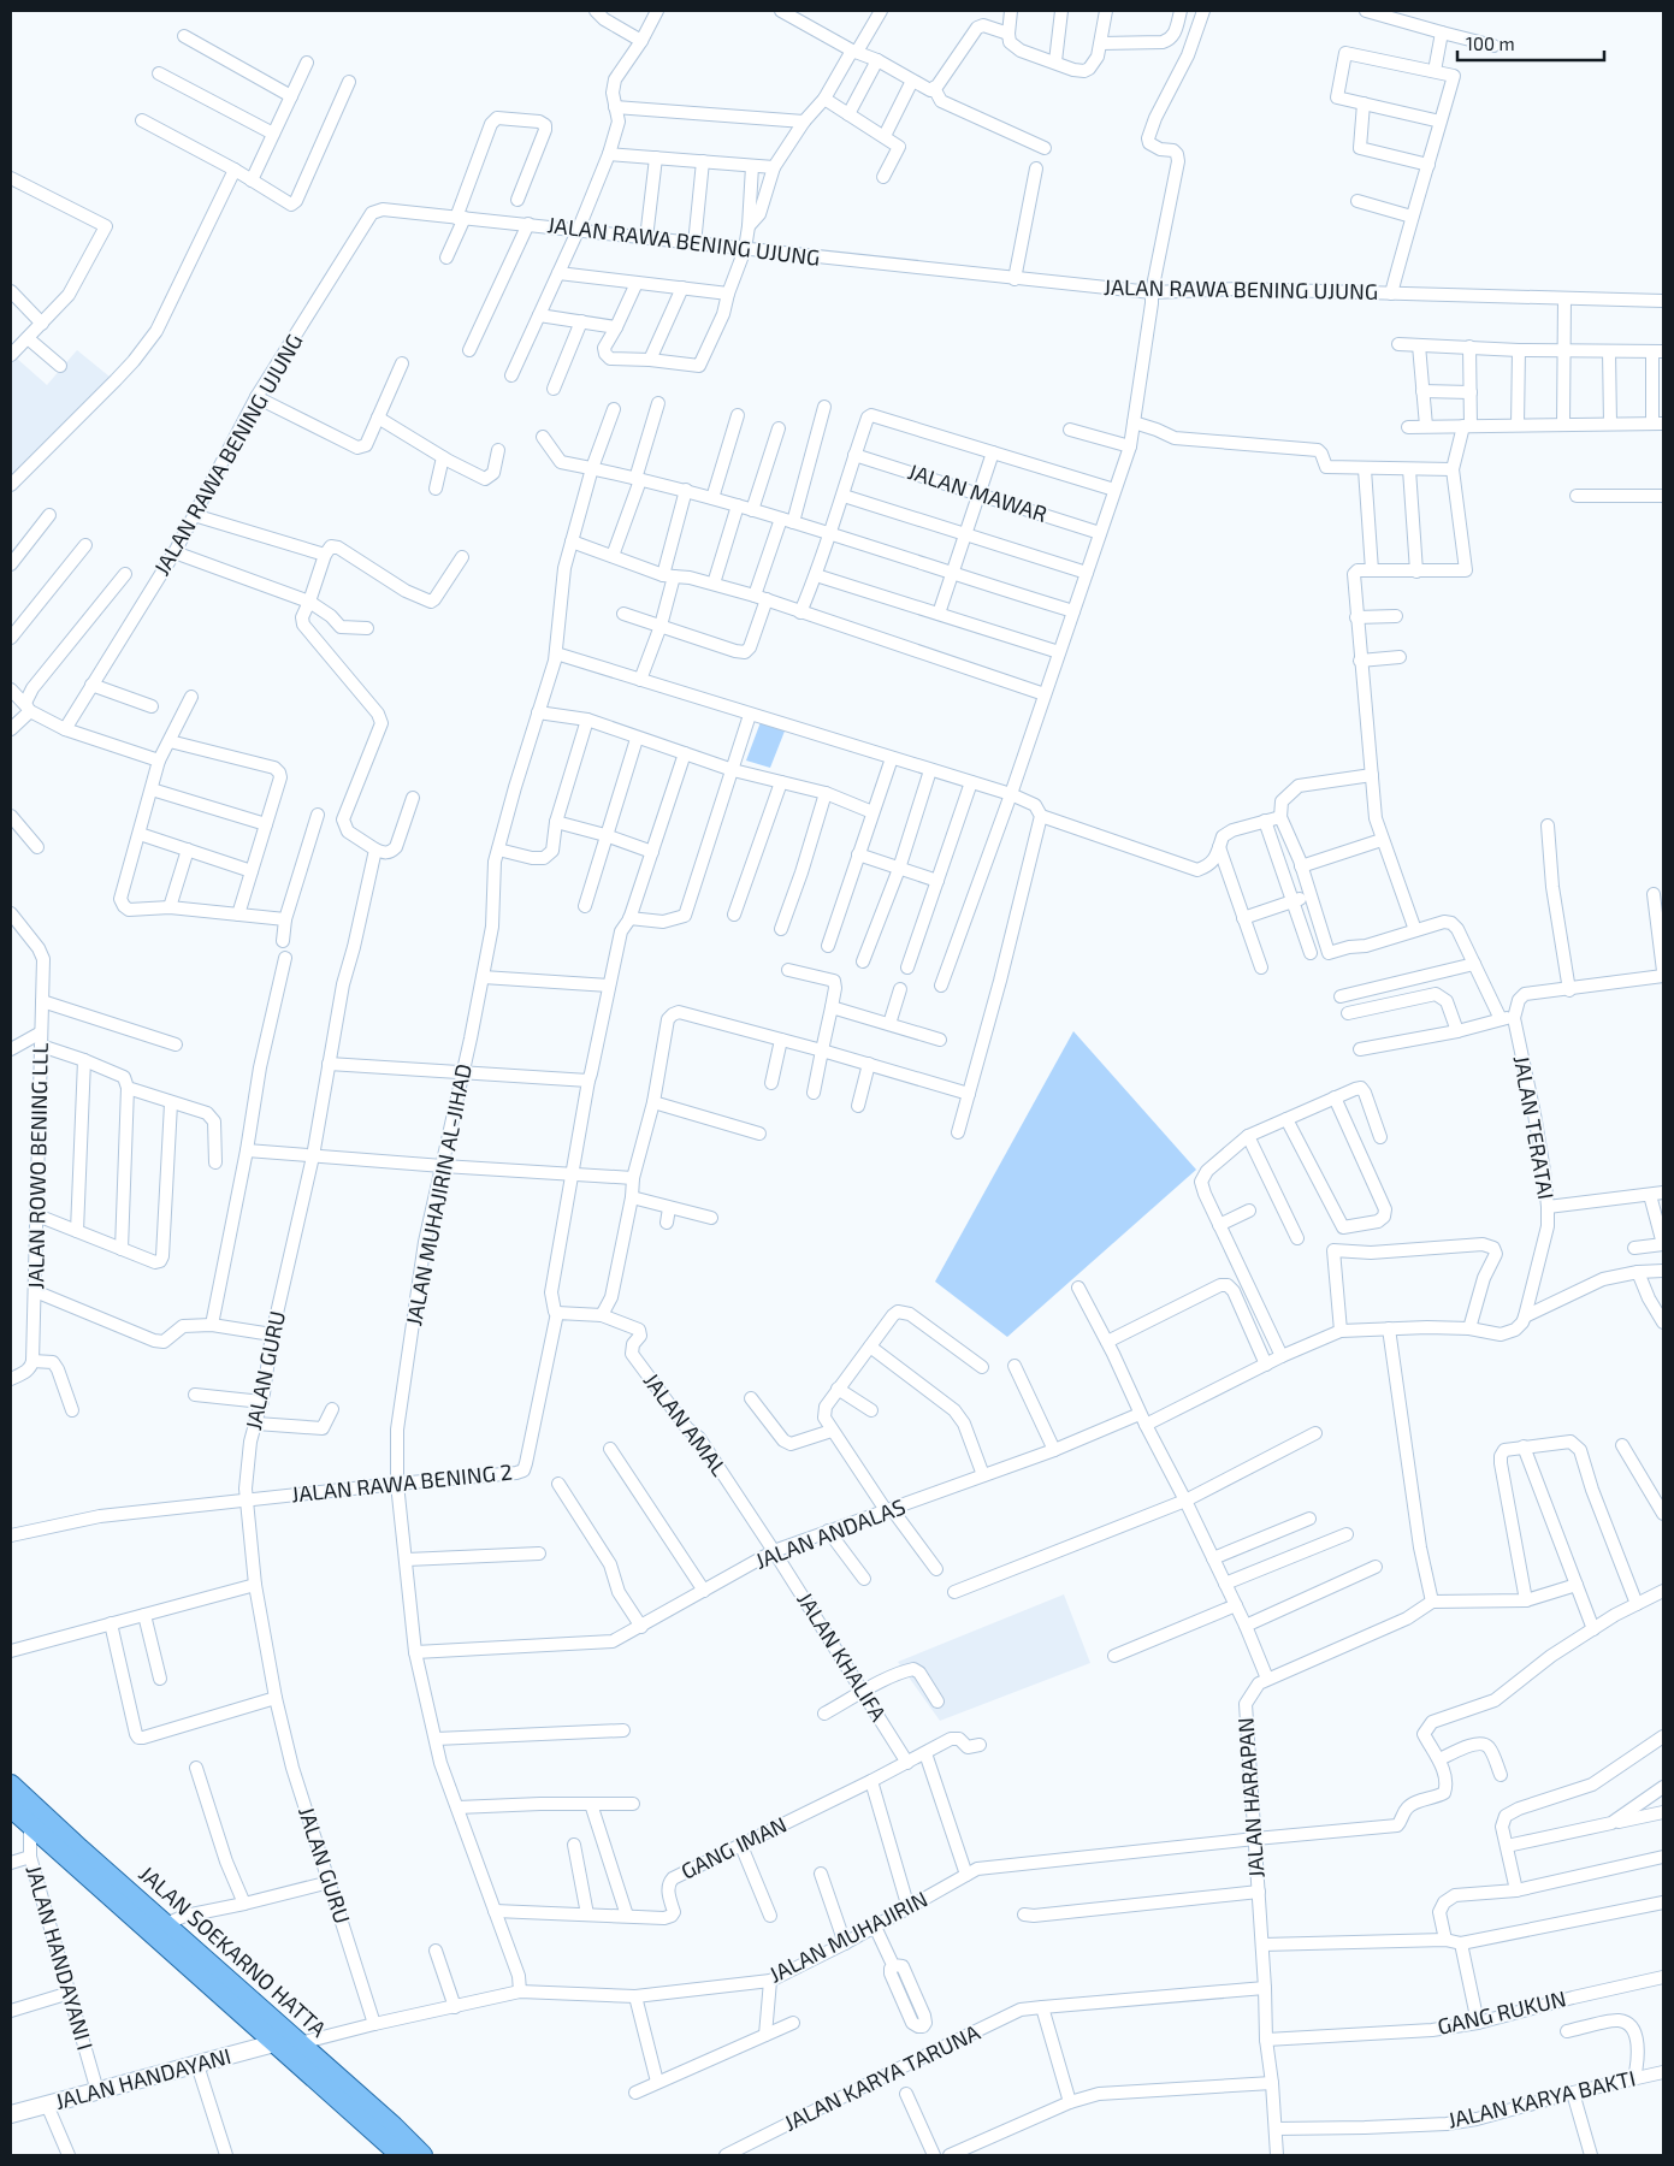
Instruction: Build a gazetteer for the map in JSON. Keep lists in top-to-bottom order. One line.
{"streets":{"main road":["JALAN SOEKARNO HATTA"],"street":["JALAN RAWA BENING UJUNG","JALAN MAWAR","JALAN TERATAI","JALAN ROWO BENING LLL","JALAN MUHAJIRIN AL-JIHAD","JALAN GURU","JALAN AMAL","JALAN RAWA BENING 2","JALAN ANDALAS","JALAN KHALIFA","JALAN HARAPAN","GANG IMAN","JALAN MUHAJIRIN","JALAN HANDAYANI I","GANG RUKUN","JALAN KARYA TARUNA","JALAN HANDAYANI","JALAN KARYA BAKTI"]},"crossings":[["JALAN MUHAJIRIN AL-JIHAD","JALAN RAWA BENING 2"],["JALAN MUHAJIRIN AL-JIHAD","JALAN ANDALAS"],["JALAN MUHAJIRIN AL-JIHAD","GANG IMAN"],["JALAN MUHAJIRIN AL-JIHAD","JALAN MUHAJIRIN"],["JALAN GURU","JALAN RAWA BENING 2"],["JALAN GURU","JALAN MUHAJIRIN"],["JALAN AMAL","JALAN ANDALAS"],["JALAN AMAL","JALAN KHALIFA"],["JALAN ANDALAS","JALAN KHALIFA"],["JALAN KHALIFA","GANG IMAN"],["JALAN HARAPAN","JALAN MUHAJIRIN"],["JALAN HARAPAN","GANG RUKUN"],["JALAN HARAPAN","JALAN KARYA TARUNA"],["JALAN HARAPAN","JALAN KARYA BAKTI"],["JALAN MUHAJIRIN","JALAN SOEKARNO HATTA"],["JALAN SOEKARNO HATTA","JALAN HANDAYANI I"],["JALAN SOEKARNO HATTA","JALAN HANDAYANI"],["JALAN HANDAYANI I","JALAN HANDAYANI"]],"scale_bar":"100 m"}
